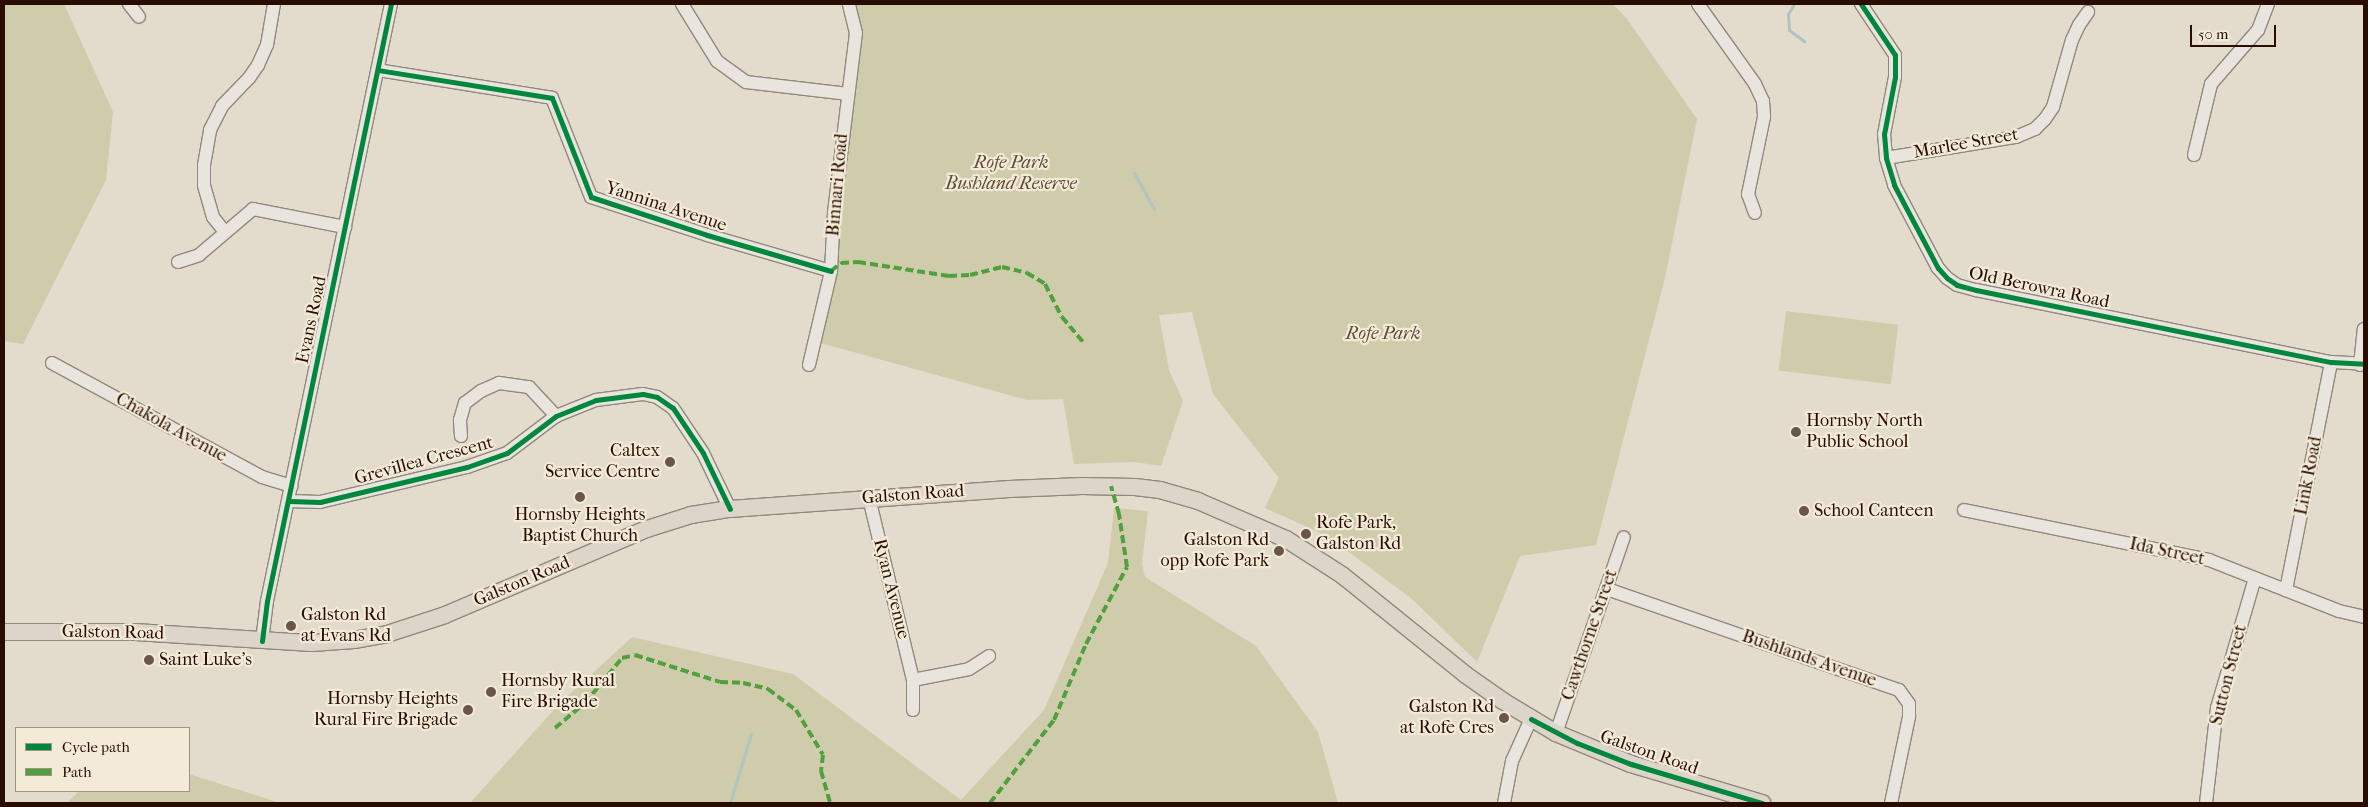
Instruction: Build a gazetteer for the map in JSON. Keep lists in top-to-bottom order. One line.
{"streets":{"main road":["Galston Road"],"street":["Marlee Street","Binnari Road","Yannina Avenue","Old Berowra Road","Evans Road","Chakola Avenue","Grevillea Crescent","Link Road","Ida Street","Ryan Avenue","Cawthorne Street","Bushlands Avenue","Sutton Street"]},"crossings":[["Marlee Street","Old Berowra Road"],["Binnari Road","Yannina Avenue"],["Yannina Avenue","Evans Road"],["Old Berowra Road","Link Road"],["Evans Road","Chakola Avenue"],["Evans Road","Grevillea Crescent"],["Evans Road","Galston Road"],["Grevillea Crescent","Galston Road"],["Link Road","Ida Street"],["Galston Road","Ryan Avenue"],["Galston Road","Cawthorne Street"],["Ida Street","Sutton Street"],["Cawthorne Street","Bushlands Avenue"]],"parks":["Rofe Park Bushland Reserve","Rofe Park"],"places":["Hornsby North Public School","Caltex Service Centre","Hornsby Heights Baptist Church","School Canteen","Rofe Park, Galston Rd","Galston Rd opp Rofe Park","Galston Rd at Evans Rd","Saint Luke's","Hornsby Rural Fire Brigade","Hornsby Heights Rural Fire Brigade","Galston Rd at Rofe Cres"],"legend":["Cycle path","Path"],"scale_bar":"50 m"}
